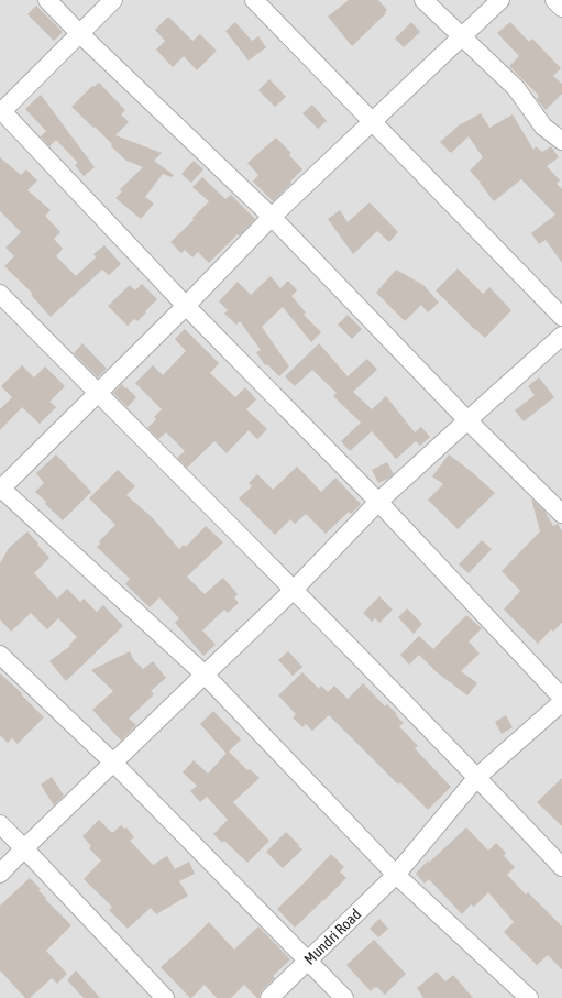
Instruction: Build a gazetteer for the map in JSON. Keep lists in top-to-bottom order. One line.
{"streets":{"street":["Mundri Road"]}}
